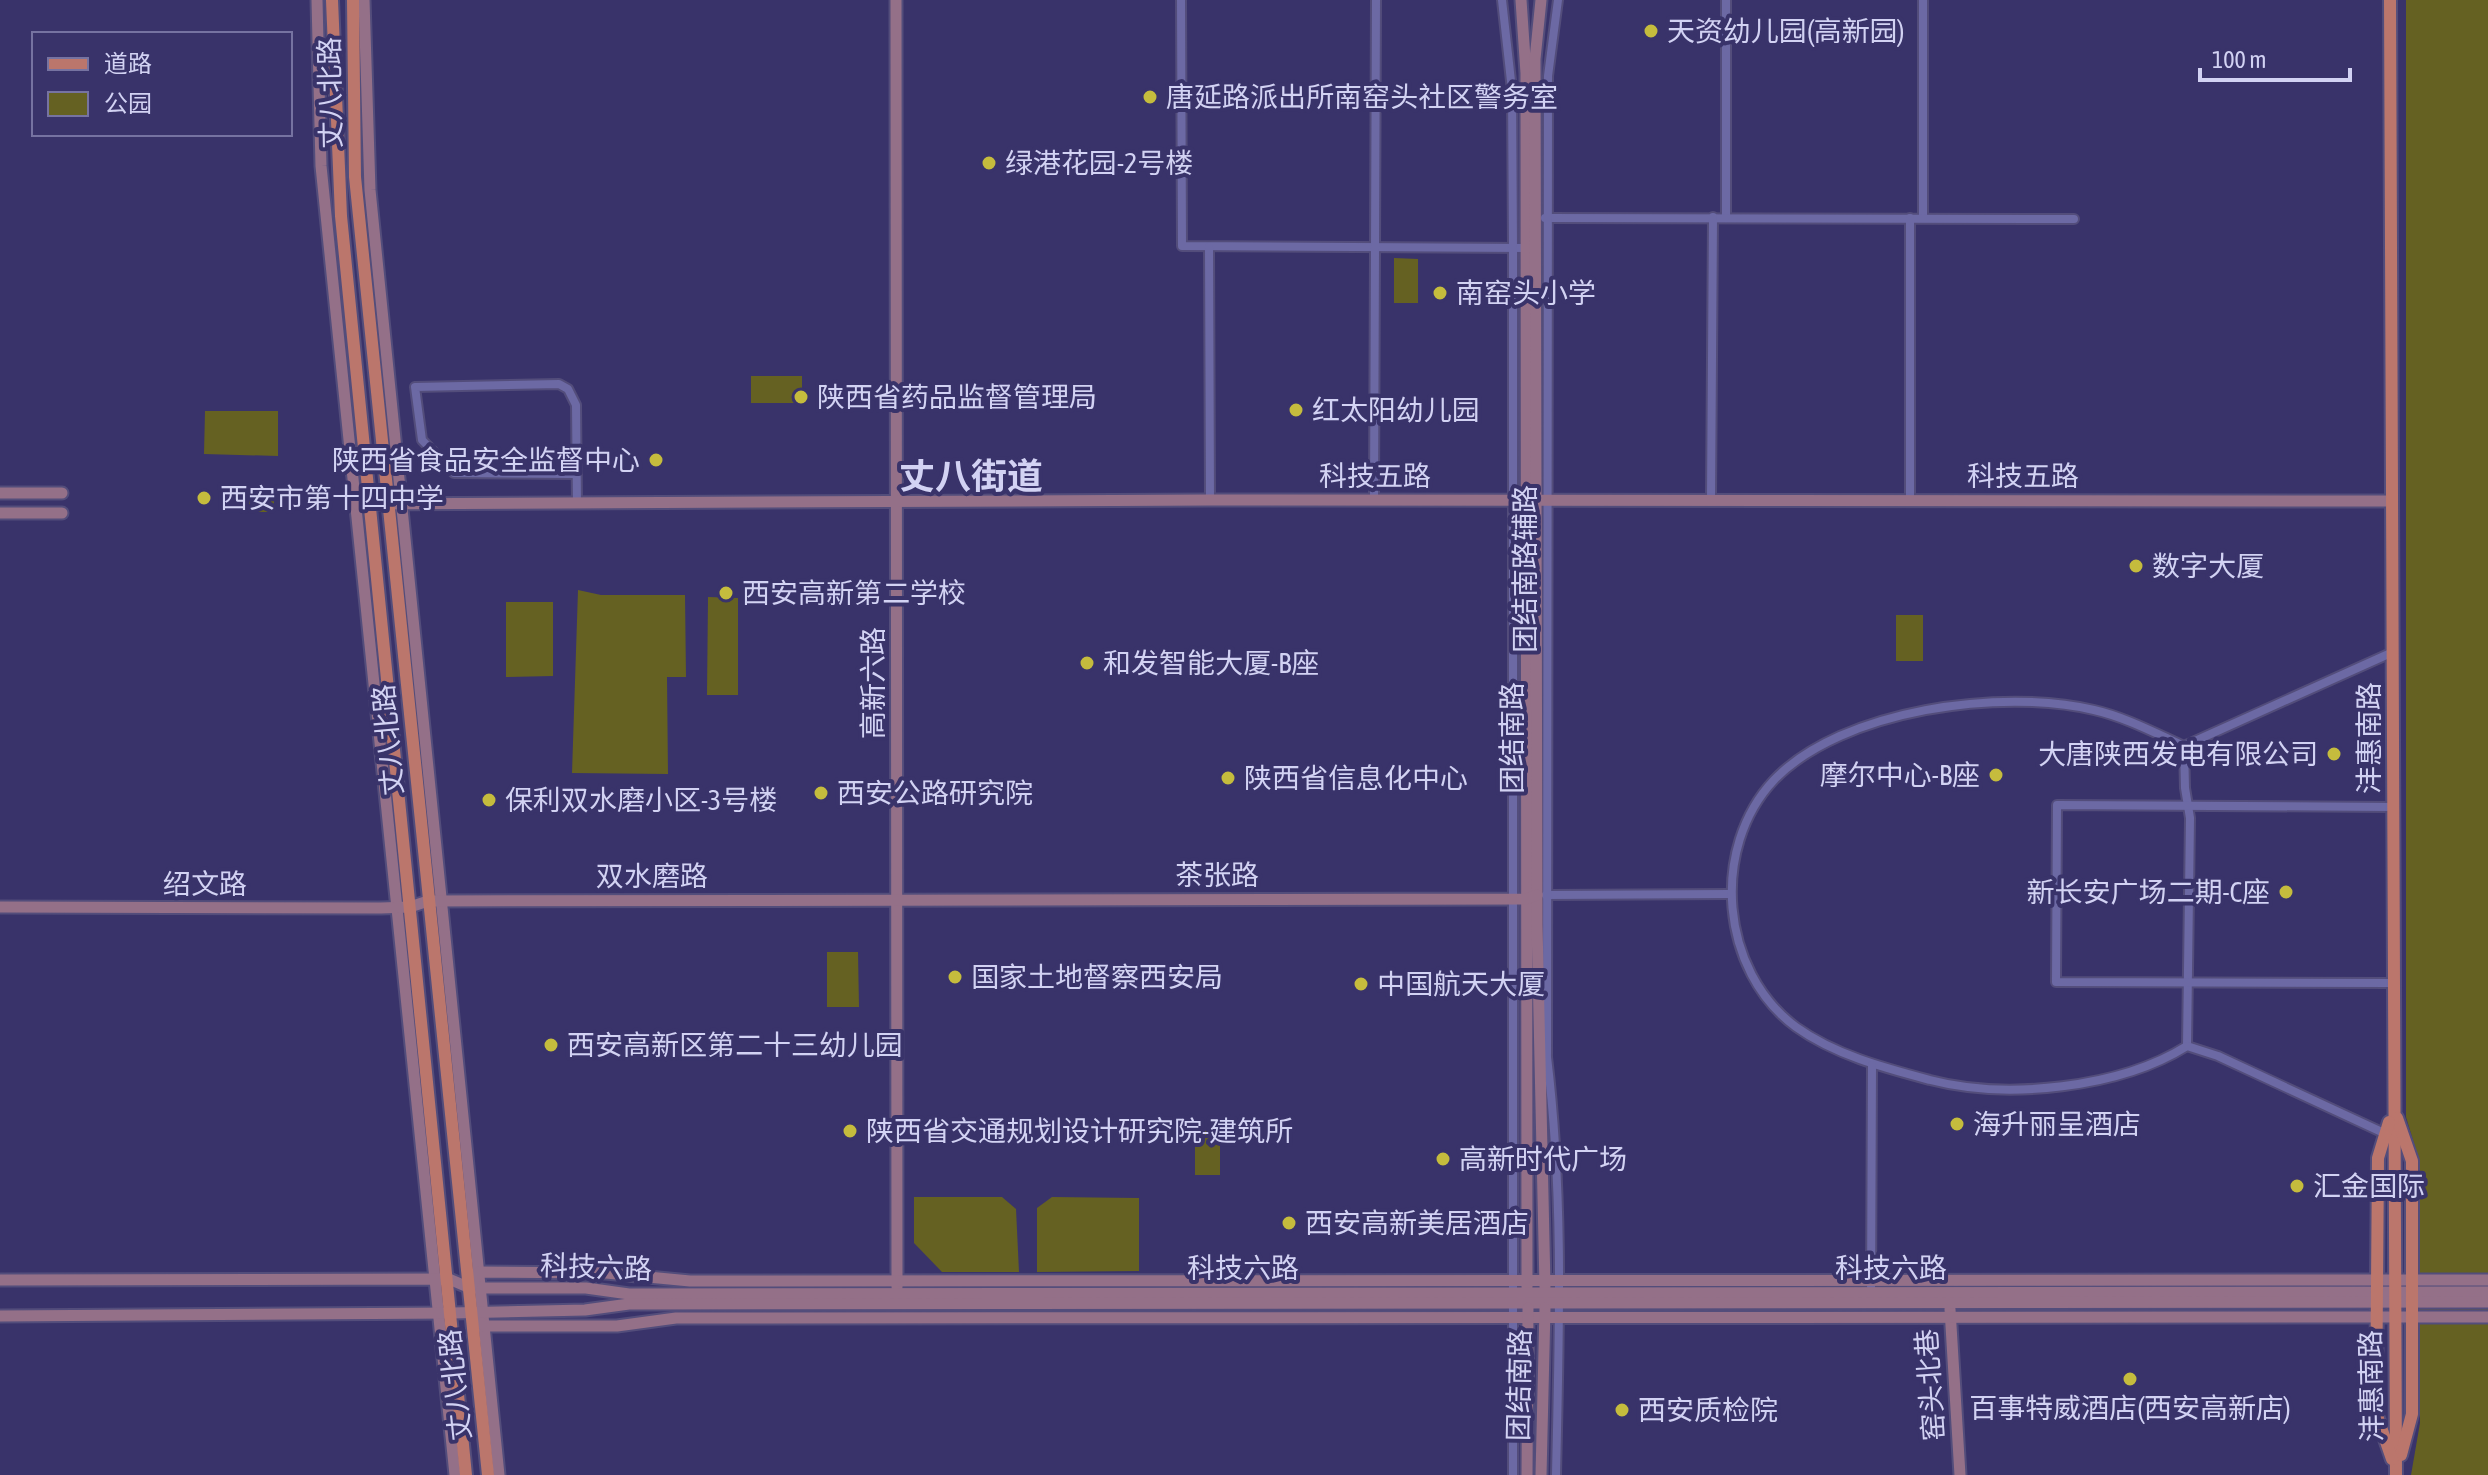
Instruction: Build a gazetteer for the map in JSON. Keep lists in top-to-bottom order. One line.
{"streets":{"main road":["丈八北路","科技五路","高新六路","团结南路","沣惠南路","茶张路","双水磨路","绍文路","科技六路","窑头北巷"],"street":["团结南路辅路"]},"crossings":[["丈八北路","科技五路"],["丈八北路","双水磨路"],["丈八北路","绍文路"],["丈八北路","科技六路"],["科技五路","团结南路辅路"],["科技五路","高新六路"],["科技五路","团结南路"],["科技五路","沣惠南路"],["团结南路辅路","团结南路"],["团结南路辅路","茶张路"],["团结南路辅路","科技六路"],["高新六路","茶张路"],["高新六路","双水磨路"],["高新六路","科技六路"],["团结南路","茶张路"],["团结南路","科技六路"],["沣惠南路","科技六路"],["茶张路","双水磨路"],["双水磨路","绍文路"],["科技六路","窑头北巷"]],"districts":["丈八街道"],"places":["天资幼儿园(高新园)","唐延路派出所南窑头社区警务室","绿港花园-2号楼","南窑头小学","陕西省药品监督管理局","红太阳幼儿园","陕西省食品安全监督中心","西安市第十四中学","数字大厦","西安高新第二学校","和发智能大厦-B座","大唐陕西发电有限公司","摩尔中心-B座","陕西省信息化中心","西安公路研究院","保利双水磨小区-3号楼","新长安广场二期-C座","国家土地督察西安局","中国航天大厦","西安高新区第二十三幼儿园","海升丽呈酒店","陕西省交通规划设计研究院-建筑所","高新时代广场","汇金国际","西安高新美居酒店","百事特威酒店(西安高新店)","西安质检院"],"legend":["道路","公园"],"scale_bar":"100 m"}
